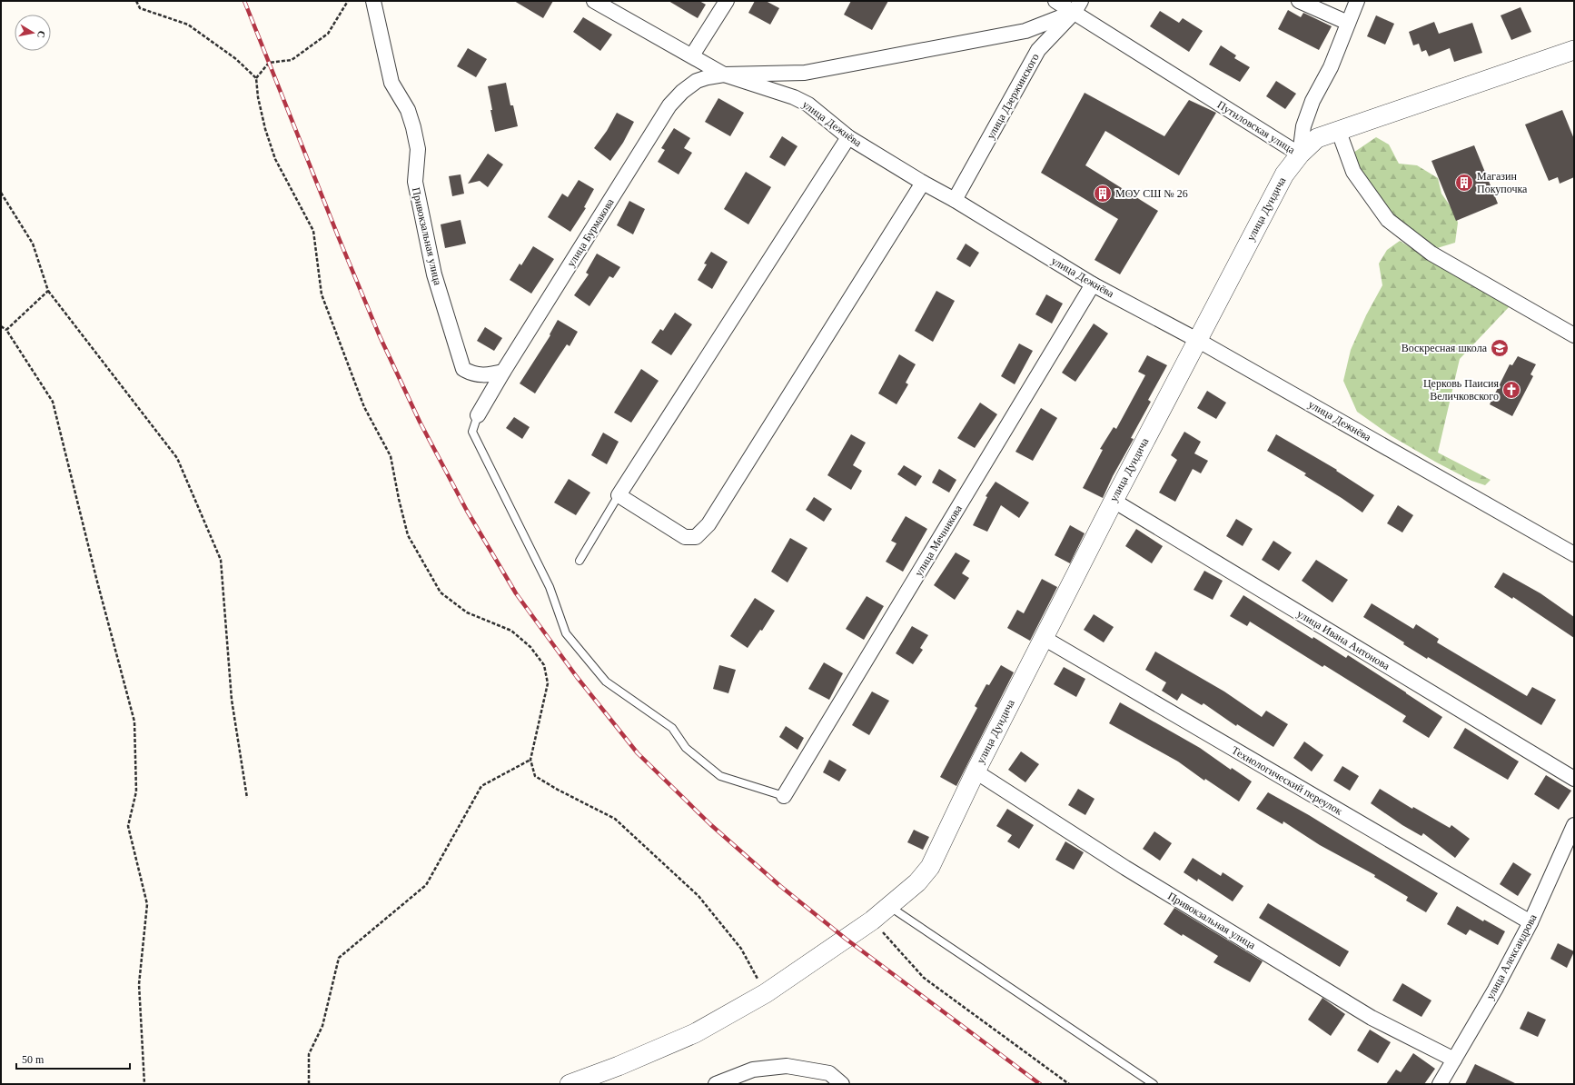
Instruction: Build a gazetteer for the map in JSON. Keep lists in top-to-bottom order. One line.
{"streets":{"street":["улица Дзержинского","улица Дежнёва","Путиловская улица","улица Дундича","улица Бурмакова","Привокзальная улица","улица Мечникова","улица Ивана Антонова","Технологический переулок","улица Александрова"]},"crossings":[["улица Дзержинского","улица Дежнёва"],["улица Дзержинского","Путиловская улица"],["улица Дзержинского","улица Бурмакова"],["улица Дежнёва","улица Дундича"],["улица Дежнёва","улица Бурмакова"],["улица Дежнёва","улица Мечникова"],["Путиловская улица","улица Дундича"],["Путиловская улица","улица Бурмакова"],["улица Дундича","Привокзальная улица"],["улица Дундича","улица Ивана Антонова"],["улица Дундича","Технологический переулок"],["улица Бурмакова","Привокзальная улица"],["Привокзальная улица","улица Александрова"],["Технологический переулок","улица Александрова"]],"places":{"building":["Магазин Покупочка","МОУ СШ № 26"],"school or university":["Воскресная школа"],"church":["Церковь Паисия Величковского"]},"scale_bar":"50 m","north":"right"}
